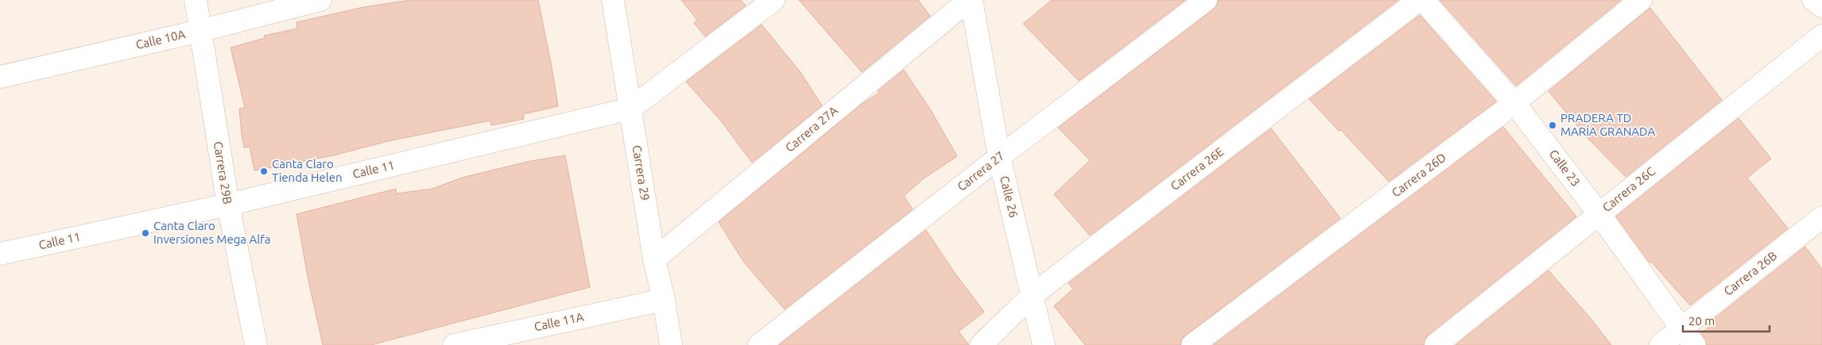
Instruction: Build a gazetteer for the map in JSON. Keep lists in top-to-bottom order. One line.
{"streets":{"street":["Calle 10A","Carrera 27A","Calle 23","Carrera 26E","Calle 11","Carrera 27","Carrera 29B","Carrera 29","Carrera 26D","Carrera 26C","Calle 26","Carrera 26B","Calle 11A"]},"crossings":[["Calle 10A","Carrera 29B"],["Carrera 27A","Carrera 29"],["Carrera 27A","Calle 26"],["Calle 23","Carrera 26D"],["Calle 23","Carrera 26C"],["Calle 23","Carrera 26B"],["Carrera 26E","Calle 26"],["Calle 11","Carrera 29B"],["Calle 11","Carrera 29"],["Carrera 27","Calle 26"],["Carrera 29","Calle 11A"]],"places":["PRADERA TD MARÍA GRANADA","Canta Claro Tienda Helen","Canta Claro Inversiones Mega Alfa"],"scale_bar":"20 m"}
